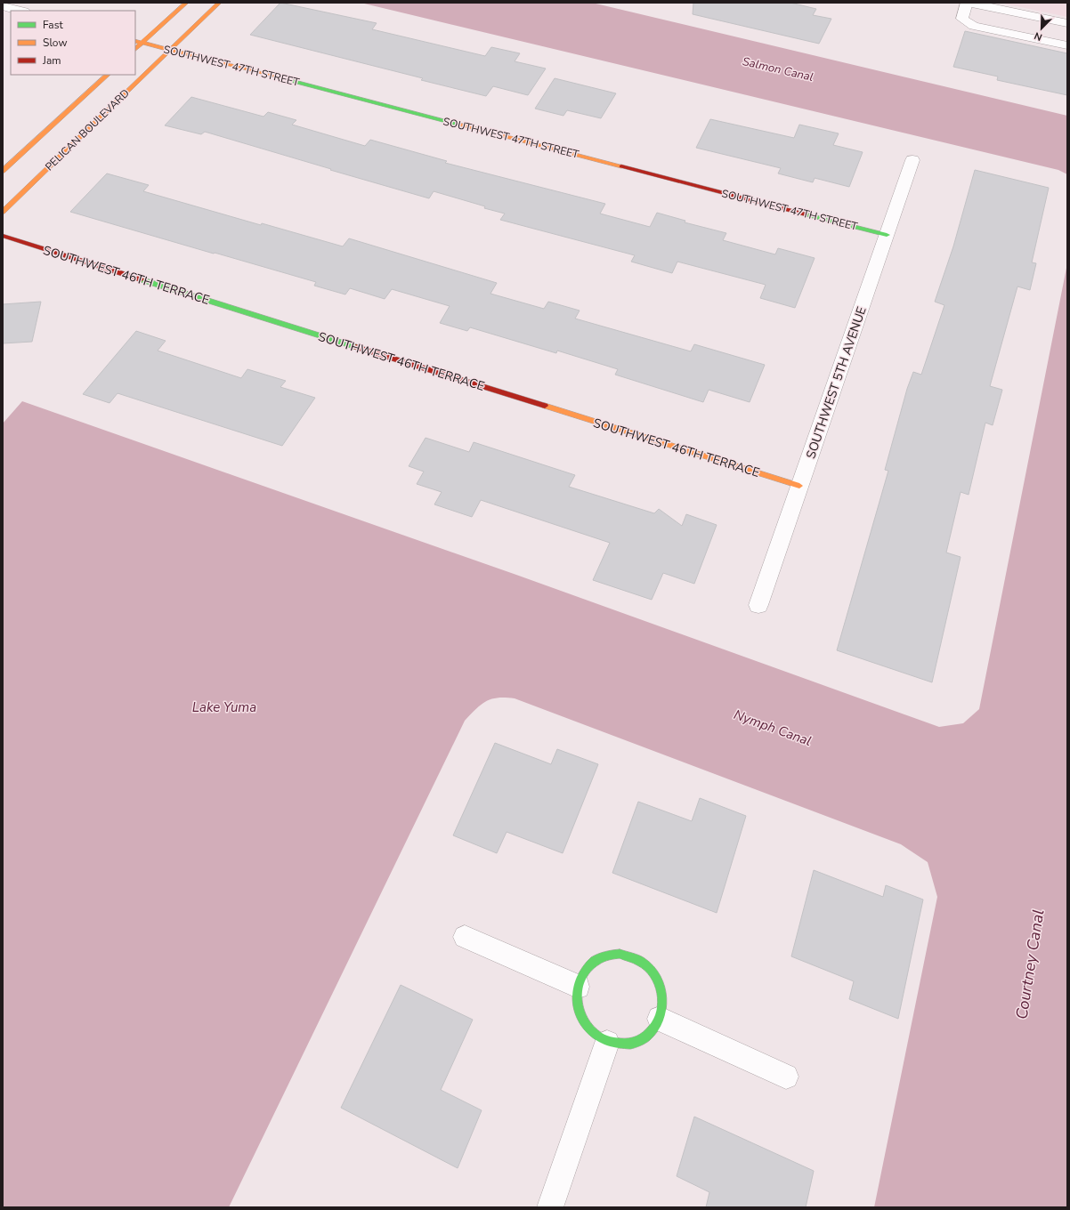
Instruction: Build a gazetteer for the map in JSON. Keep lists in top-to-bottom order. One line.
{"streets":{"street":["SOUTHWEST 47TH STREET","PELICAN BOULEVARD","SOUTHWEST 46TH TERRACE","SOUTHWEST 5TH AVENUE"]},"crossings":[["SOUTHWEST 47TH STREET","PELICAN BOULEVARD"],["SOUTHWEST 47TH STREET","SOUTHWEST 5TH AVENUE"],["SOUTHWEST 46TH TERRACE","SOUTHWEST 5TH AVENUE"]],"water":["Salmon Canal","Lake Yuma","Nymph Canal","Courtney Canal"],"legend":["Fast","Slow","Jam"],"north":"bottom left"}
